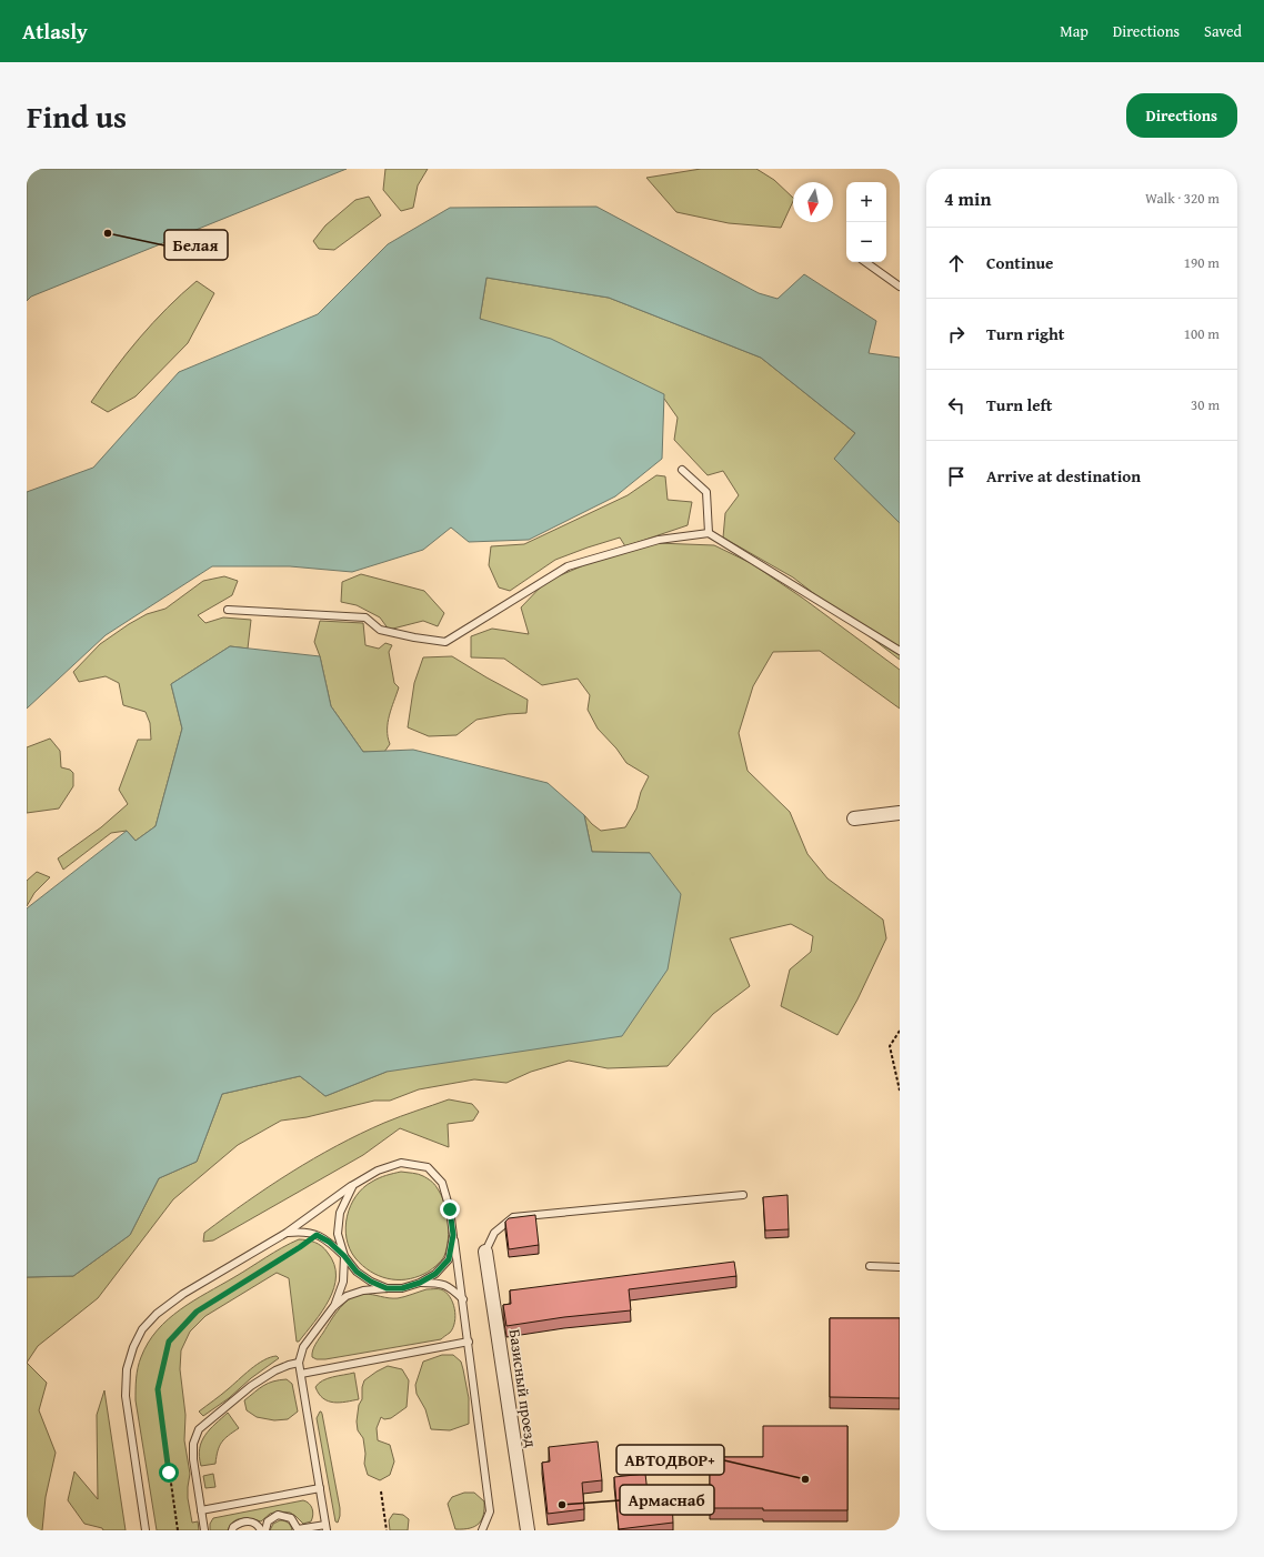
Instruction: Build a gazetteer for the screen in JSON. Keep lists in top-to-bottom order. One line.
{"streets":{"street":["Базисный проезд"]},"places":["Белая","АВТОДВОР+","Армаснаб"],"north":"bottom","page":{"header":"Atlasly","nav":["Map","Directions","Saved"],"title":"Find us","buttons":"Directions","heading":["4 min","Walk · 320 m"],"map_buttons":["+","−"],"list":[["Continue","190 m"],["Turn right","100 m"],["Turn left","30 m"],"Arrive at destination"]}}
